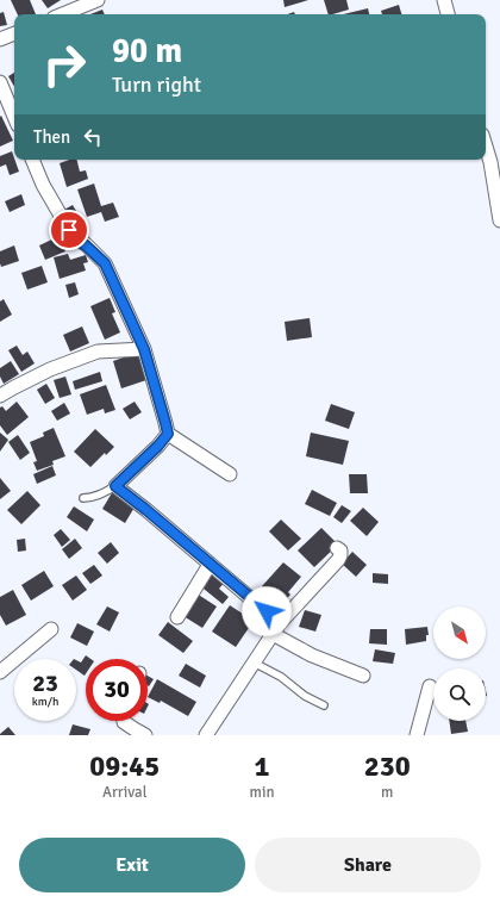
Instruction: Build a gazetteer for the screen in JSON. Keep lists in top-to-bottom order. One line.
{"north":"bottom right","page":{"turn":["90 m","Turn right"],"then":"Then","speed":"23 km/h","limit":"30","eta":["09:45","Arrival","1","min","230","m"],"buttons":["Exit","Share"]}}
